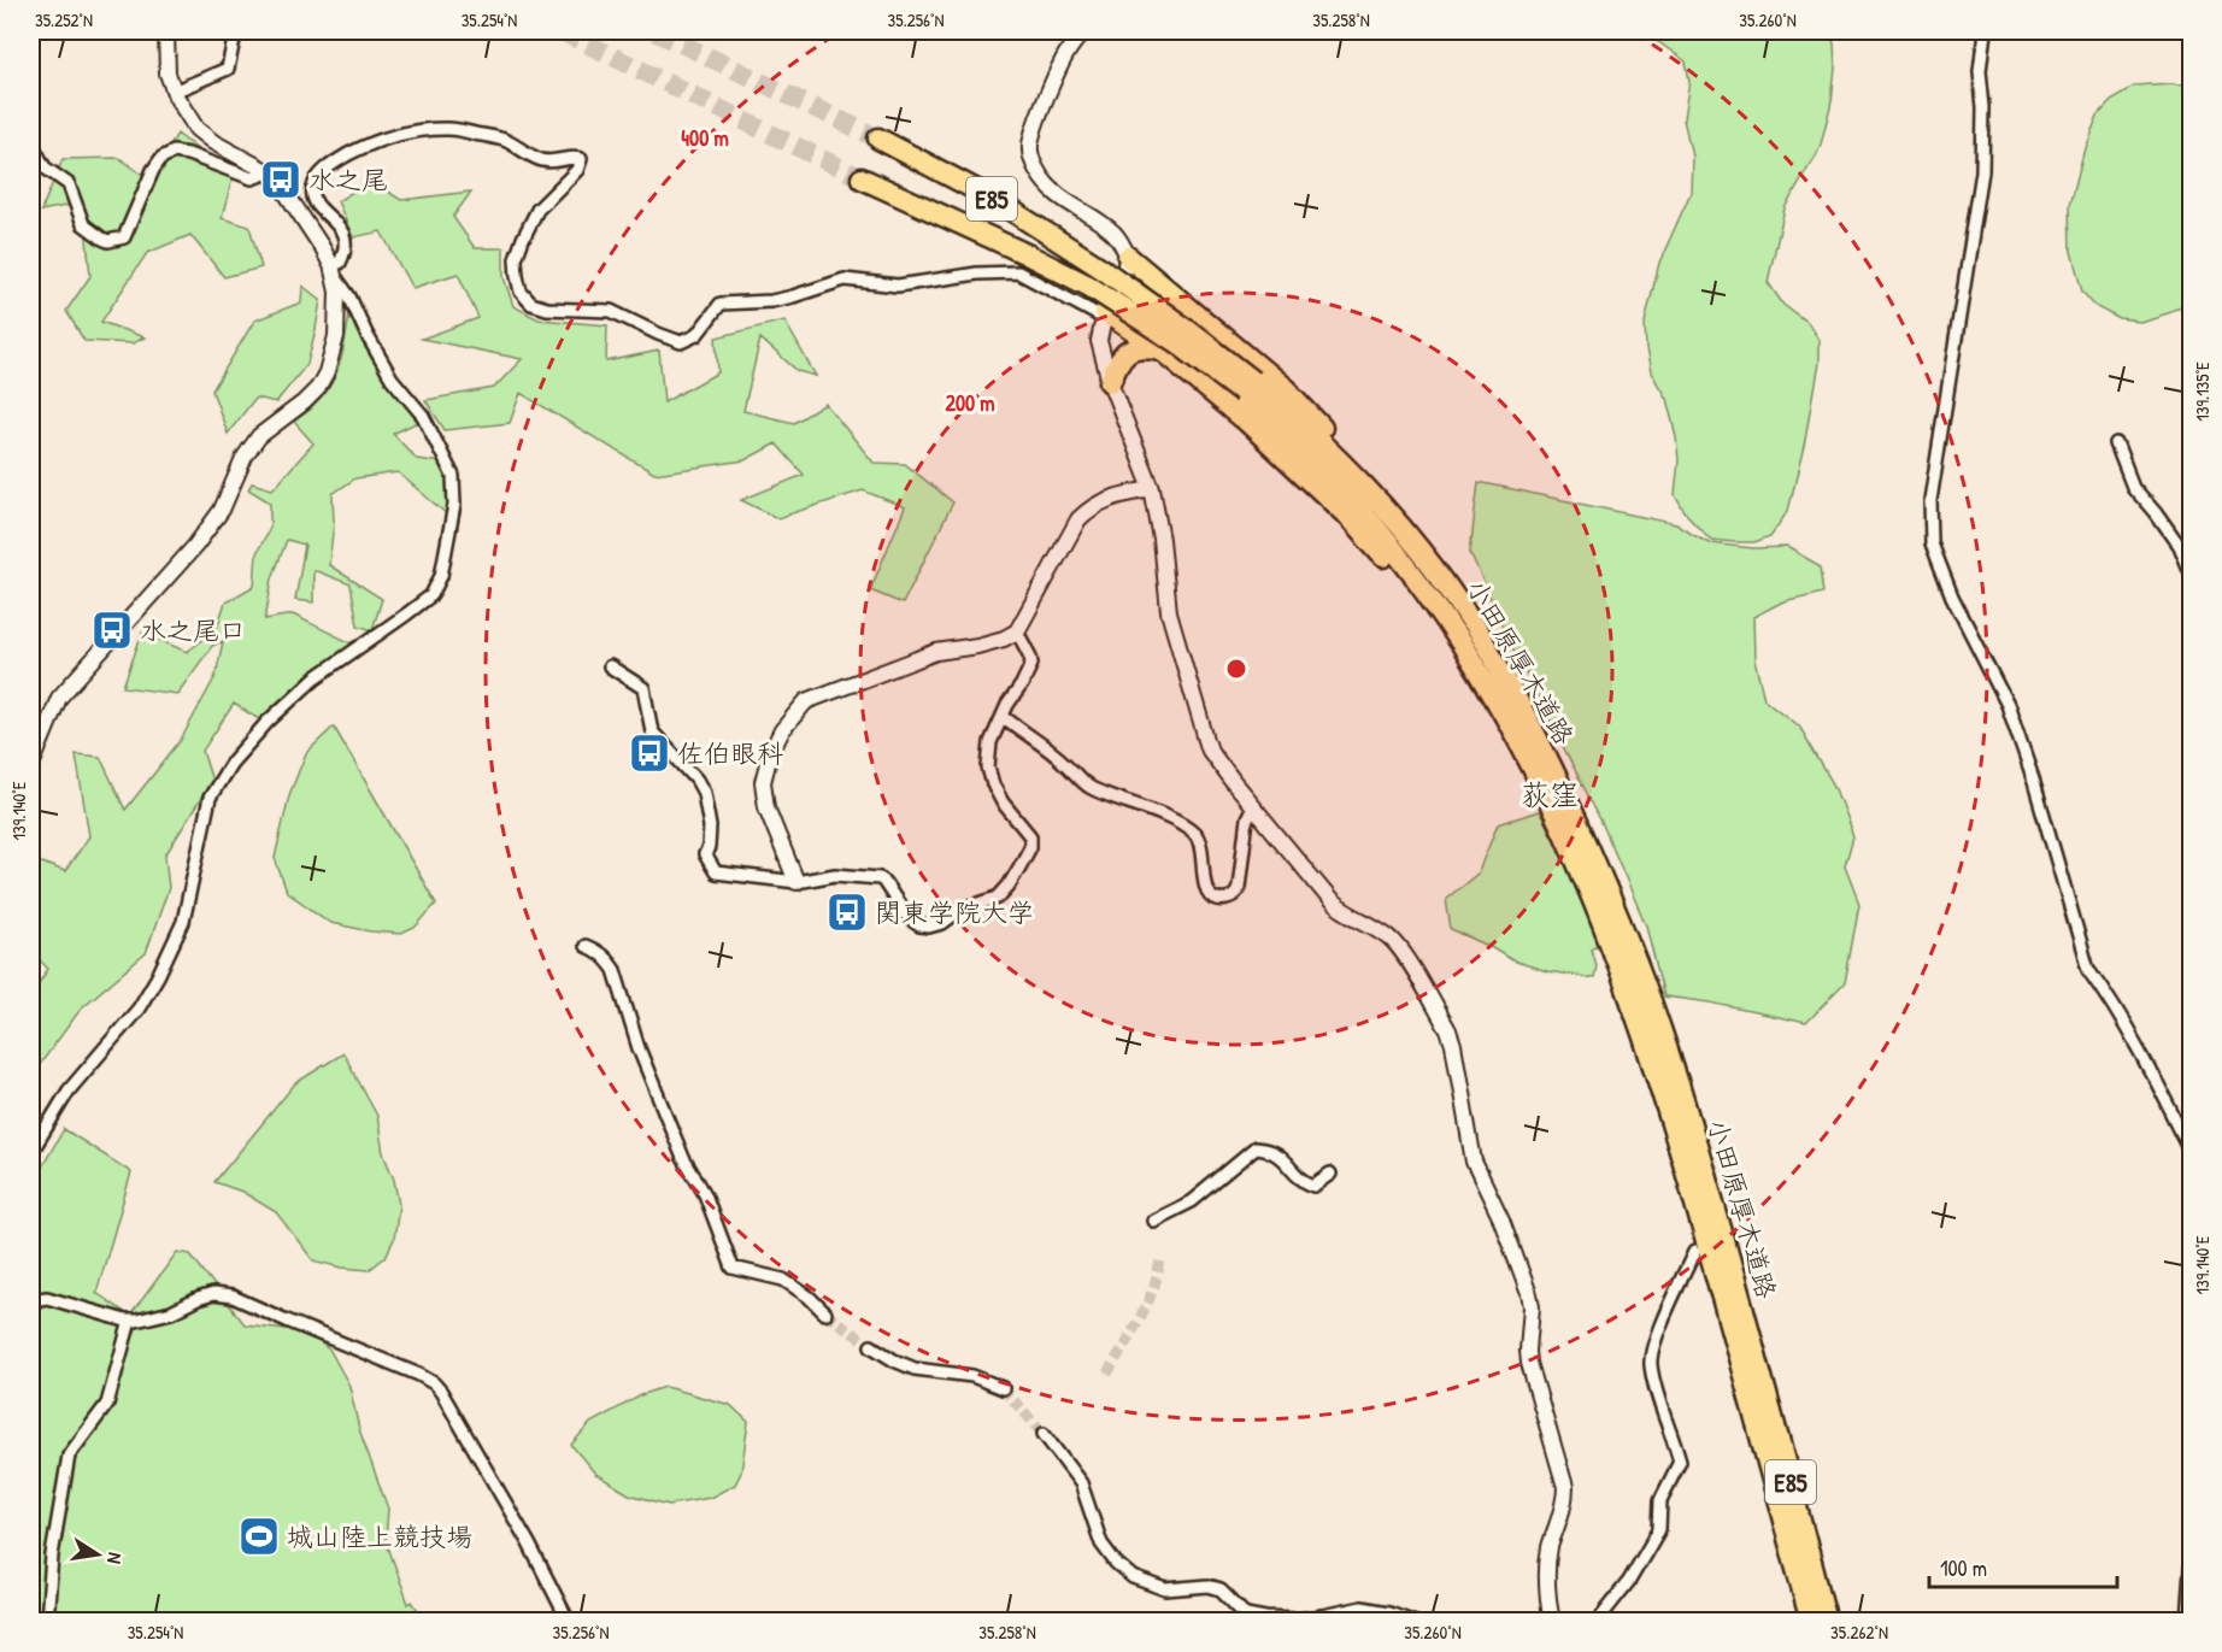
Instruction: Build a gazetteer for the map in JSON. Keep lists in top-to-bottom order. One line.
{"streets":{"highway":["E85","小田原厚木道路"]},"districts":["荻窪"],"places":{"bus stop":["水之尾","水之尾口","佐伯眼科","関東学院大学"],"sports":["城山陸上競技場"]},"scale_bar":"100 m","north":"right","coordinates":["35.252°N","35.254°N","35.256°N","35.258°N","35.260°N","139.135°E","139.140°E","35.262°N"],"rings":["400 m","200 m"]}
